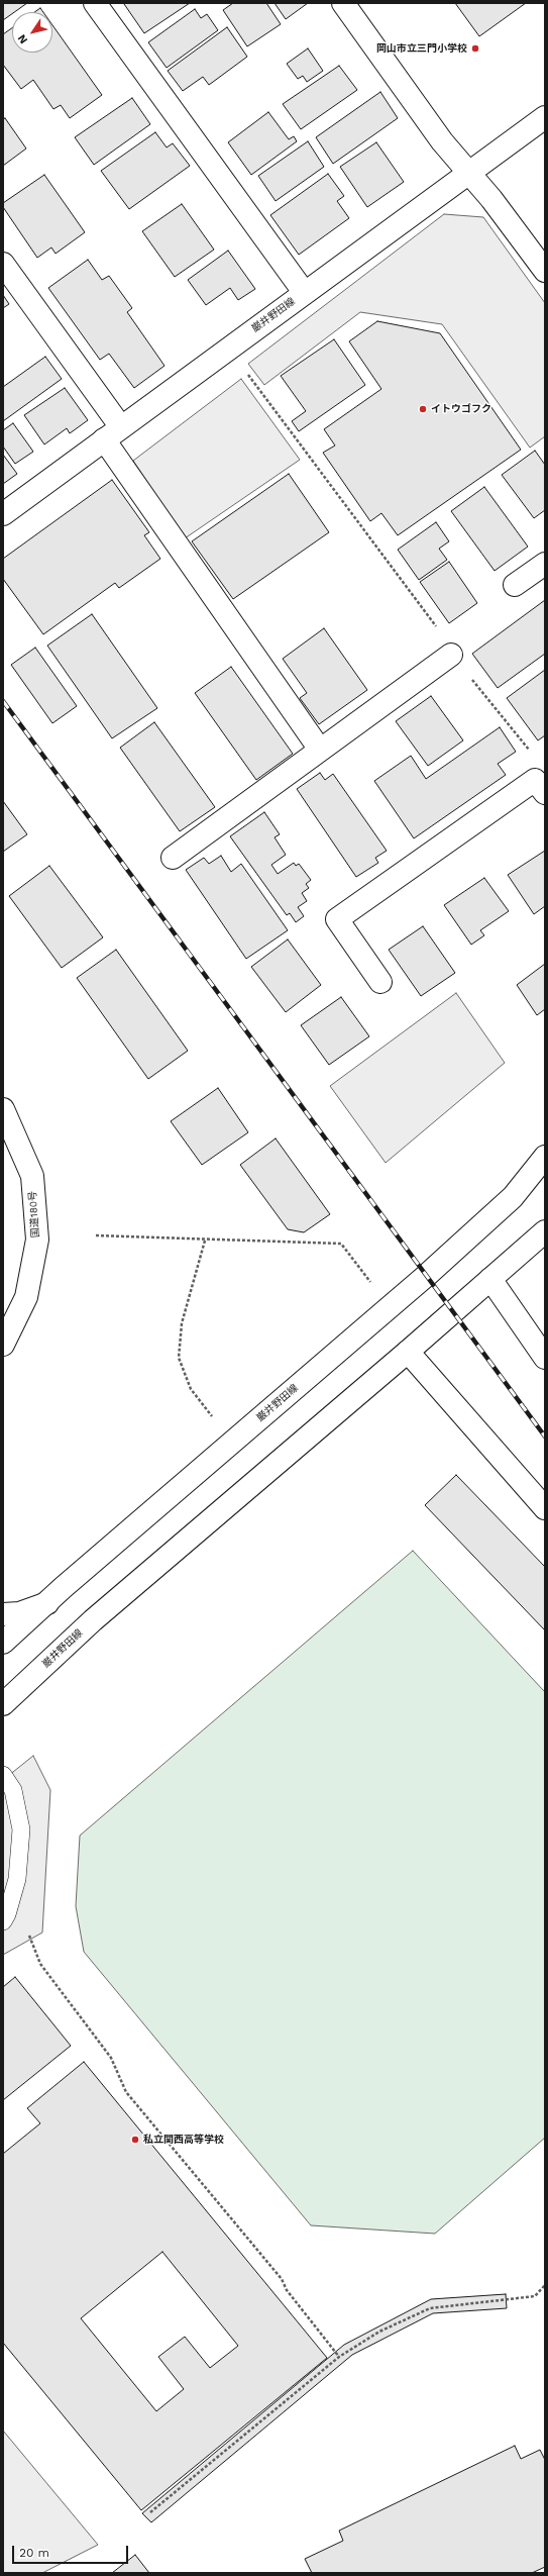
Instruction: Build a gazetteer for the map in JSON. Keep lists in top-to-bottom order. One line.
{"streets":{"main road":["巌井野田線","国道180号"]},"places":["岡山市立三門小学校","イトウゴフク","私立関西高等学校"],"scale_bar":"20 m","north":"bottom left"}
